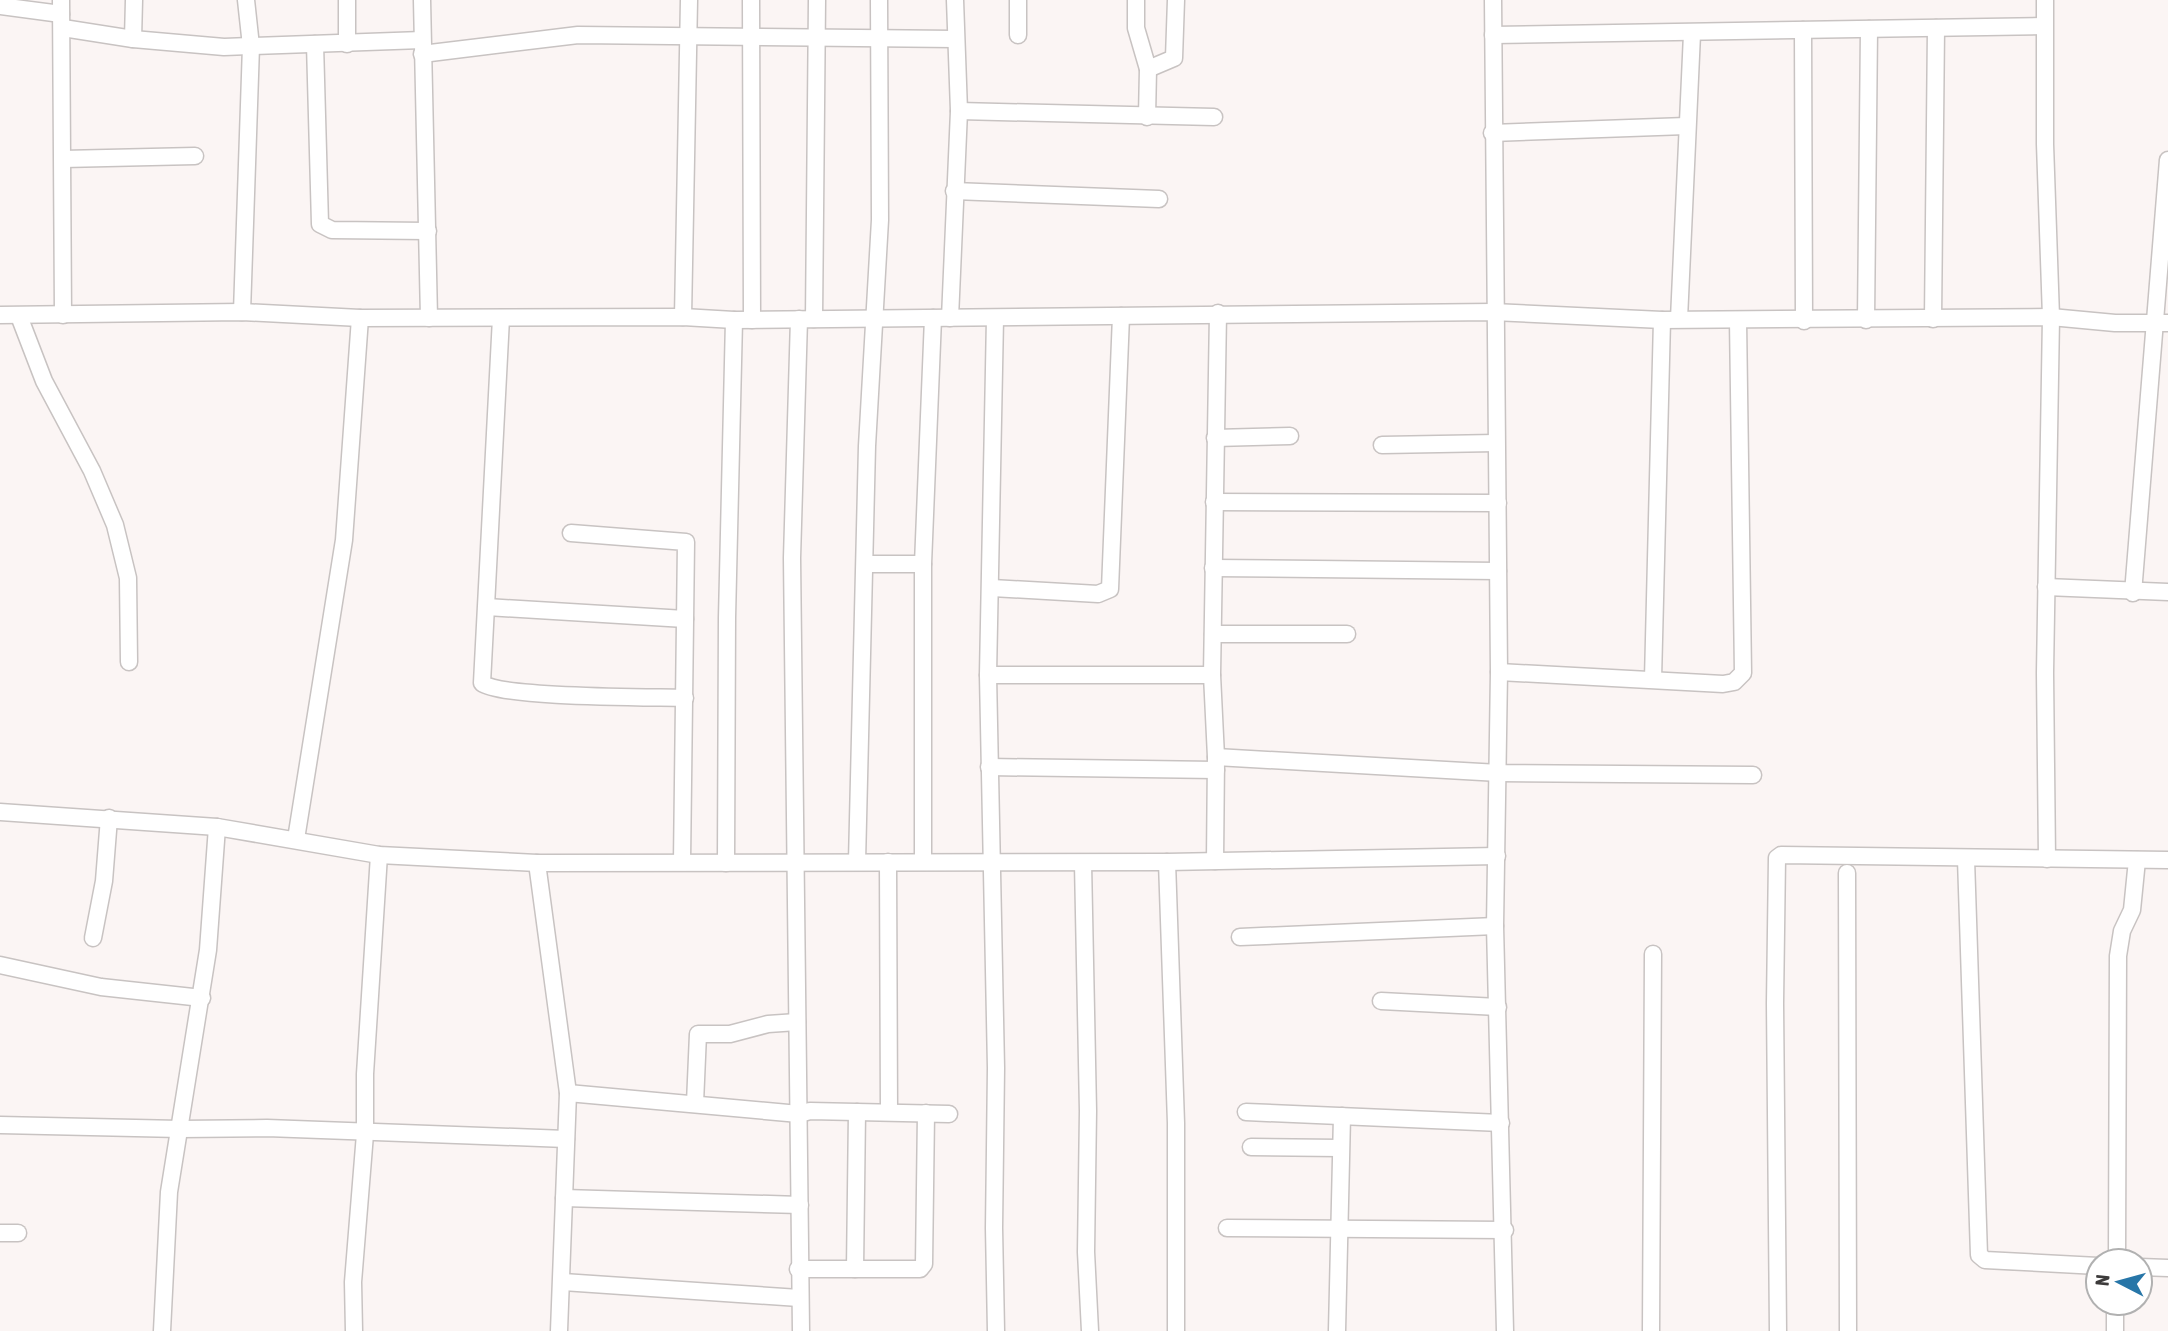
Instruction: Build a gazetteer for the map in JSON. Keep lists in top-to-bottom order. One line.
{"north":"left"}
